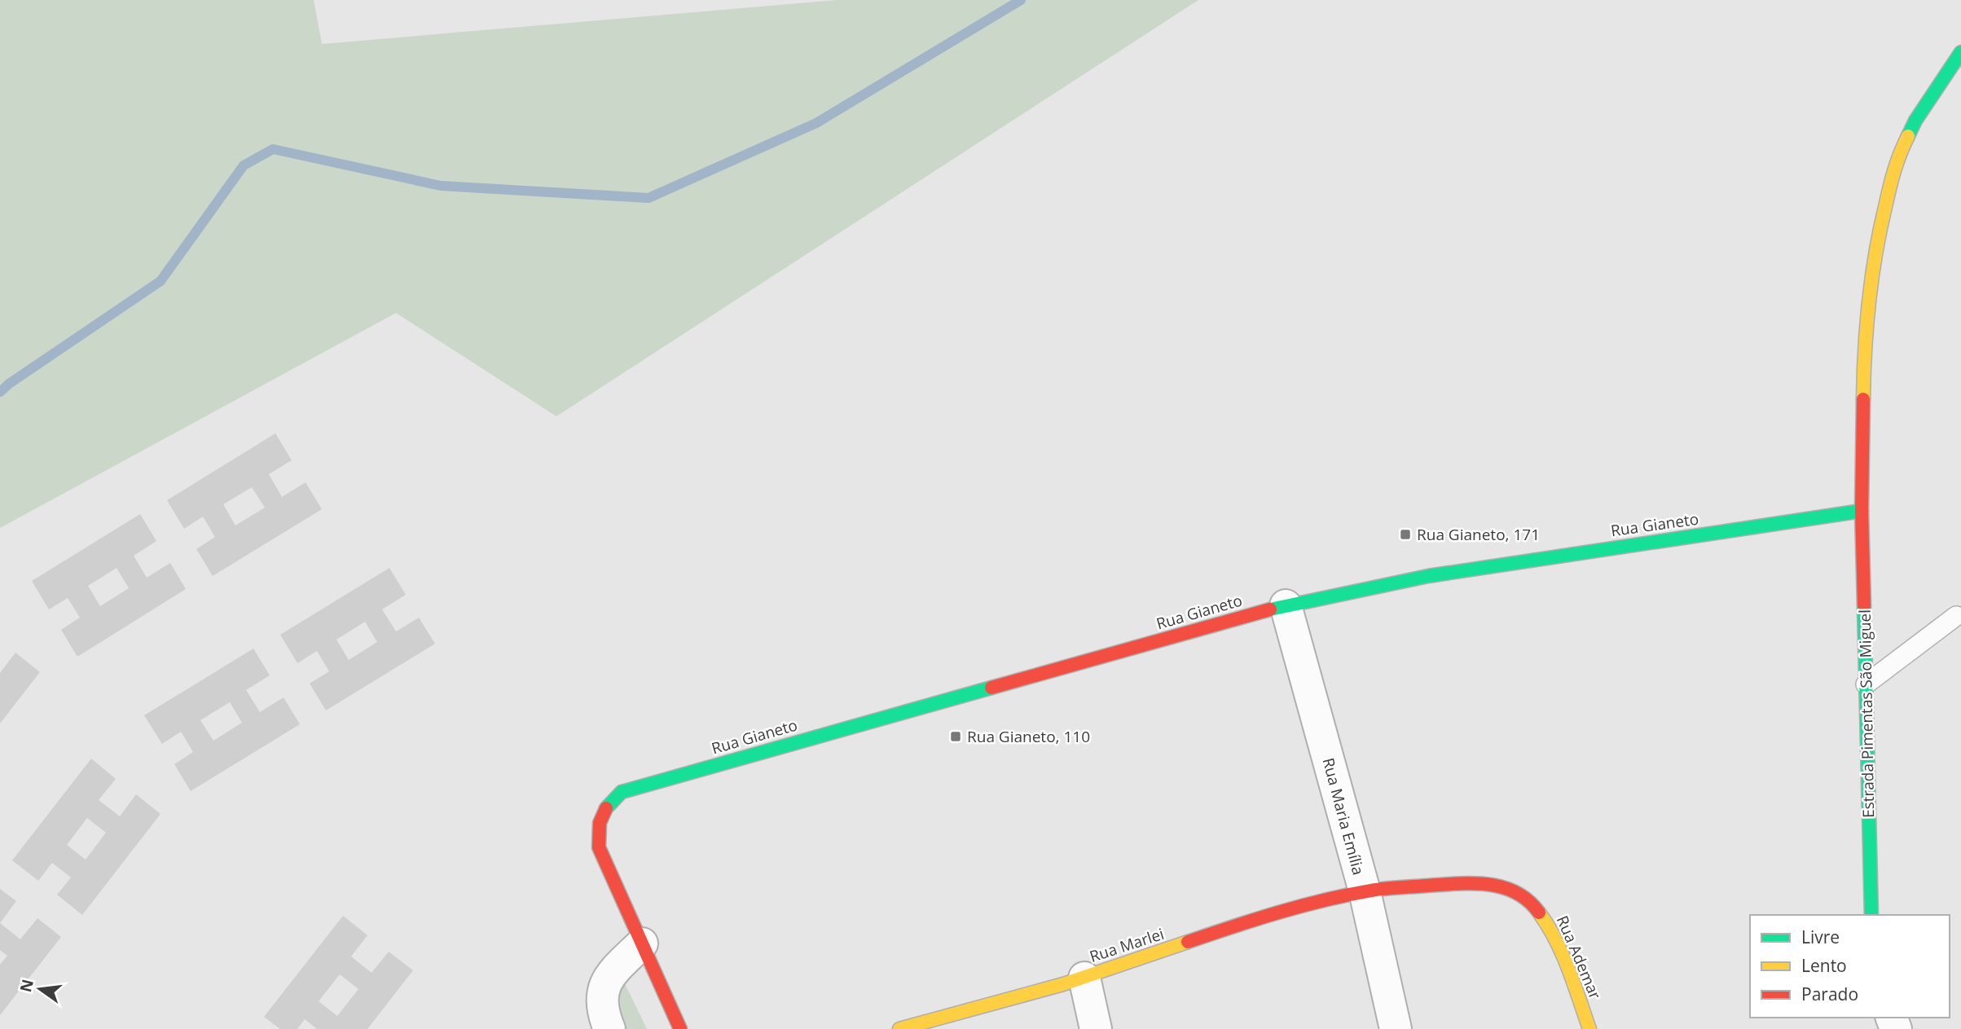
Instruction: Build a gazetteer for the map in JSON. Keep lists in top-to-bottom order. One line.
{"streets":{"street":["Rua Gianeto","Estrada Pimentas São Miguel","Rua Maria Emília","Rua Marlei","Rua Ademar"]},"crossings":[["Rua Gianeto","Estrada Pimentas São Miguel"],["Rua Gianeto","Rua Maria Emília"],["Rua Maria Emília","Rua Marlei"],["Rua Maria Emília","Rua Ademar"],["Rua Marlei","Rua Ademar"]],"places":{"transit":["Rua Gianeto, 171","Rua Gianeto, 110"]},"legend":["Livre","Lento","Parado"],"north":"left"}
